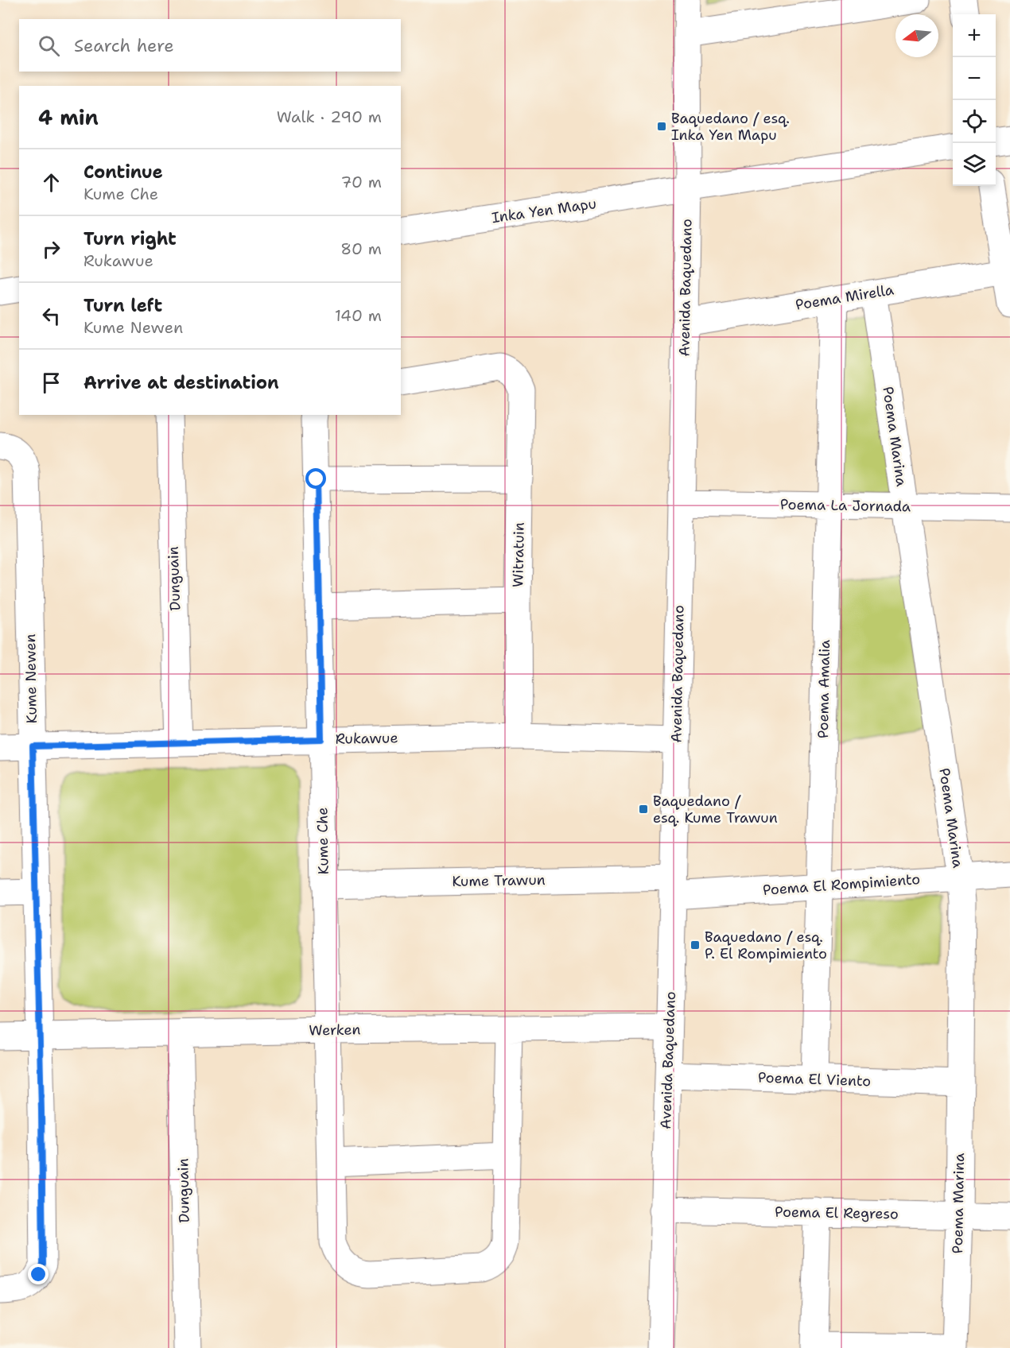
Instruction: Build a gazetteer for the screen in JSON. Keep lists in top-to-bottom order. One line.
{"streets":{"street":["Inka Yen Mapu","Avenida Baquedano","Poema Mirella","Poema Marina","Poema La Jornada","Witratuin","Dunguain","Kume Newen","Poema Amalia","Rukawue","Kume Che","Kume Trawun","Poema El Rompimiento","Werken","Poema El Viento","Poema El Regreso"]},"crossings":[["Inka Yen Mapu","Avenida Baquedano"],["Avenida Baquedano","Poema Mirella"],["Avenida Baquedano","Poema La Jornada"],["Avenida Baquedano","Rukawue"],["Avenida Baquedano","Kume Trawun"],["Avenida Baquedano","Poema El Rompimiento"],["Avenida Baquedano","Werken"],["Avenida Baquedano","Poema El Viento"],["Avenida Baquedano","Poema El Regreso"],["Poema Mirella","Poema Marina"],["Poema Mirella","Poema Amalia"],["Poema Marina","Poema La Jornada"],["Poema Marina","Poema El Rompimiento"],["Poema Marina","Poema El Viento"],["Poema Marina","Poema El Regreso"],["Poema La Jornada","Poema Amalia"],["Witratuin","Rukawue"],["Dunguain","Rukawue"],["Dunguain","Werken"],["Kume Newen","Rukawue"],["Kume Newen","Werken"],["Poema Amalia","Poema El Rompimiento"],["Poema Amalia","Poema El Viento"],["Rukawue","Kume Che"],["Kume Che","Kume Trawun"],["Kume Che","Werken"],["Kume Trawun","Poema El Rompimiento"]],"places":{"transit":["Baquedano / esq. Inka Yen Mapu","Baquedano / esq. Kume Trawun","Baquedano / esq. P. El Rompimiento"]},"north":"left","page":{"map_buttons":["+","−"],"search":"Search here","heading":["4 min","Walk · 290 m"],"list":[["Continue","Kume Che","70 m"],["Turn right","Rukawue","80 m"],["Turn left","Kume Newen","140 m"],"Arrive at destination"]}}
